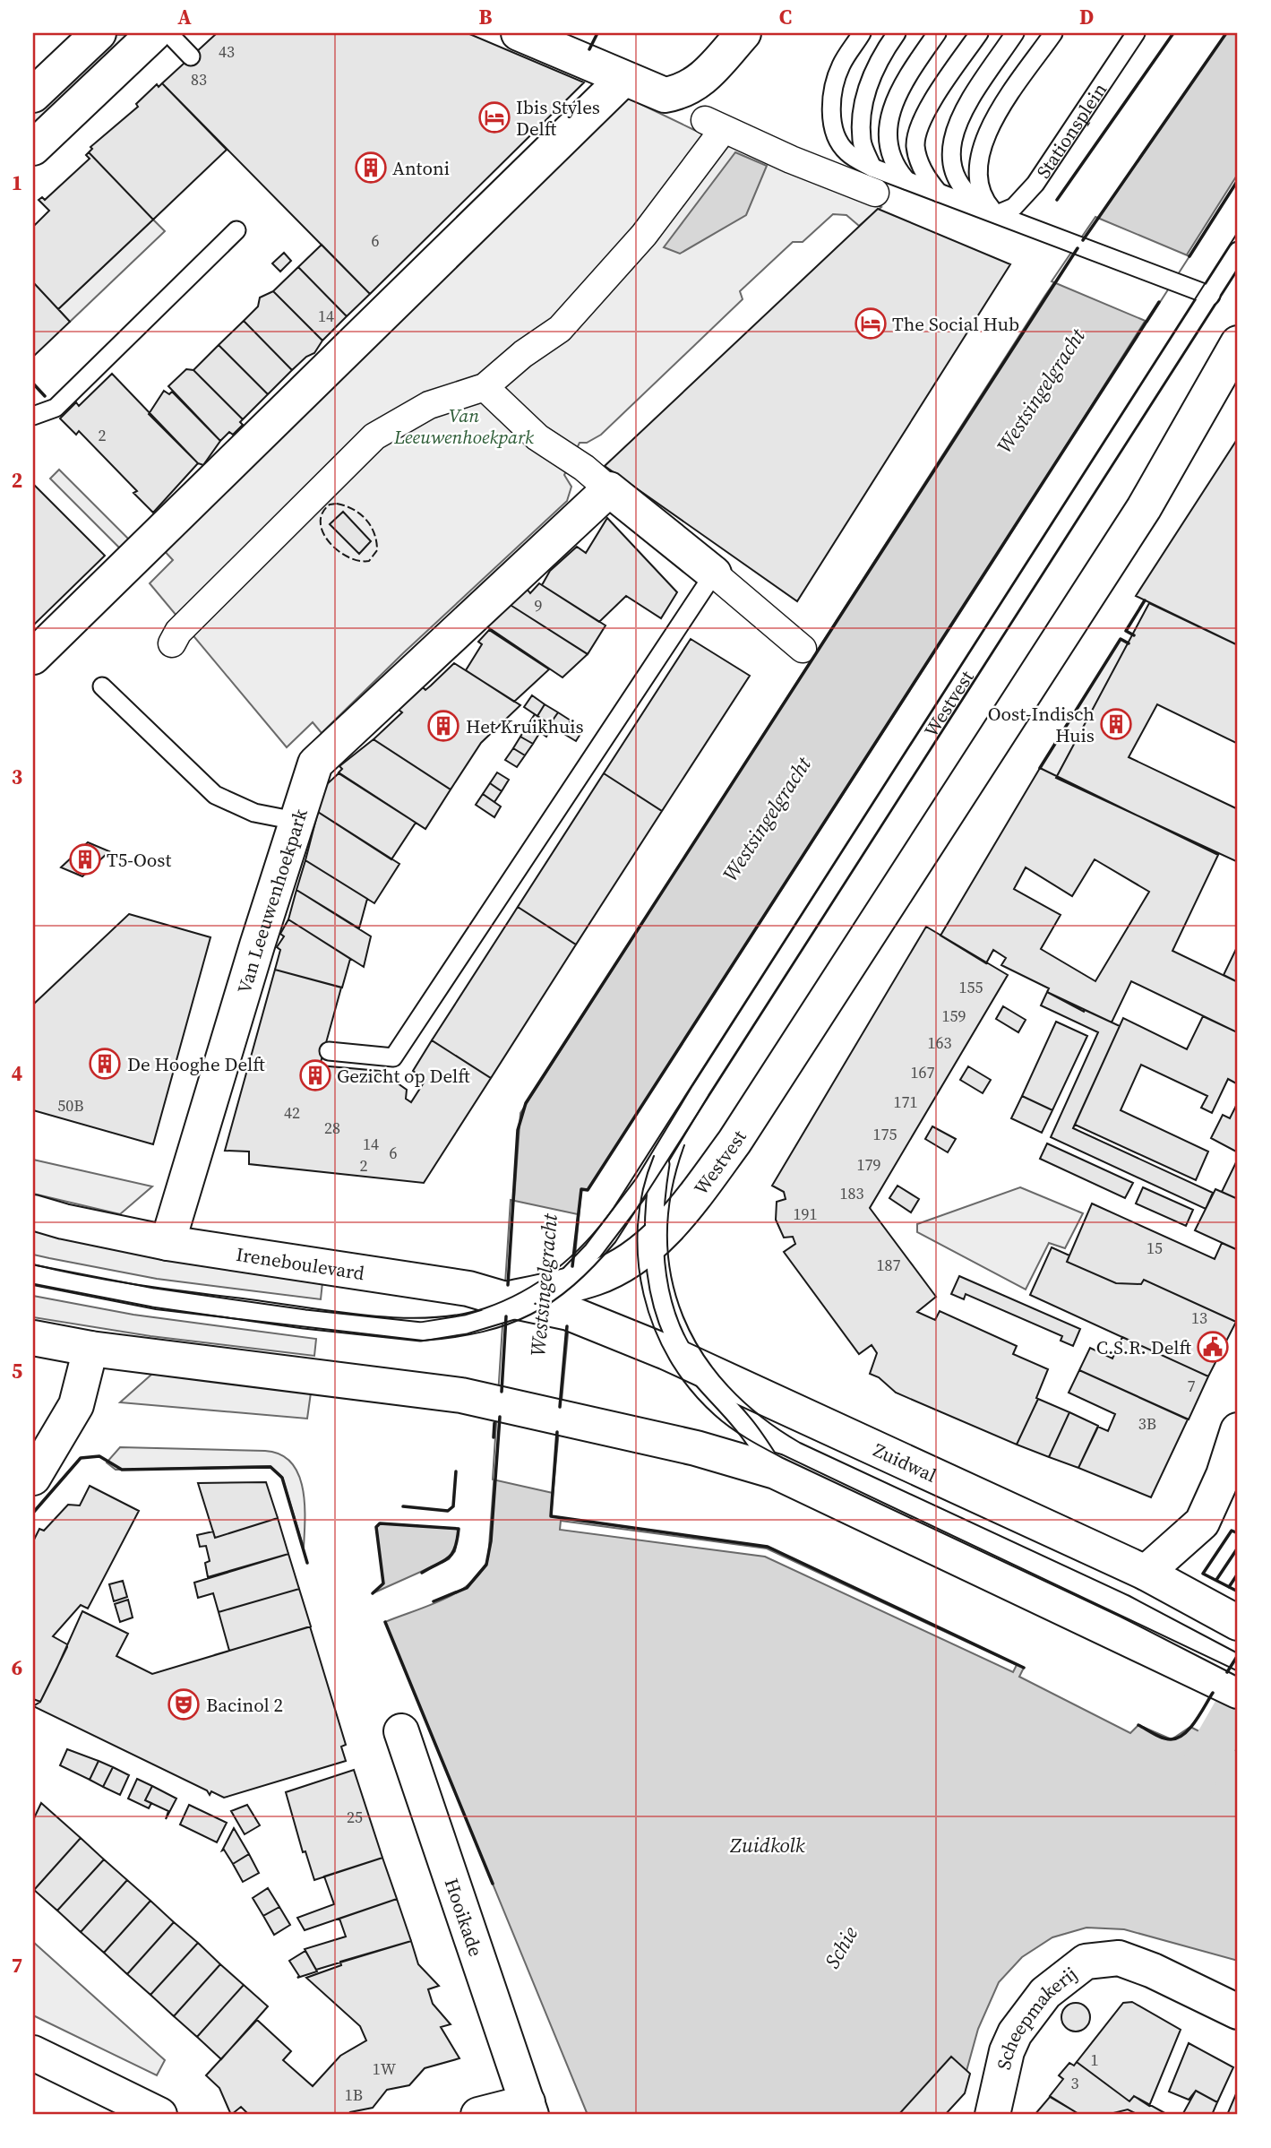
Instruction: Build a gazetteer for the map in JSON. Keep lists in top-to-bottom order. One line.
{"streets":{"street":["Westvest","Van Leeuwenhoekpark","Ireneboulevard","Zuidwal","Hooikade","Scheepmakerij"],"lane":["Stationsplein"]},"crossings":[["Westvest","Ireneboulevard"],["Westvest","Zuidwal"],["Van Leeuwenhoekpark","Ireneboulevard"],["Ireneboulevard","Zuidwal"]],"water":["Westsingelgracht","Zuidkolk","Schie"],"parks":["Van Leeuwenhoekpark"],"places":{"hotel":["Ibis Styles Delft","The Social Hub"],"building":["Antoni","Oost-Indisch Huis","Het Kruikhuis","T5-Oost","De Hooghe Delft","Gezicht op Delft"],"public building":["C.S.R. Delft"],"theatre":["Bacinol 2"]},"house_numbers":["43","83","6","14","2","9","155","159","163","167","171","50B","42","28","175","14","6","179","2","183","191","15","187","13","7","3B","25","1","1W","3","1B"],"grid":{"columns":["A","B","C","D"],"rows":["1","2","3","4","5","6","7"]}}
